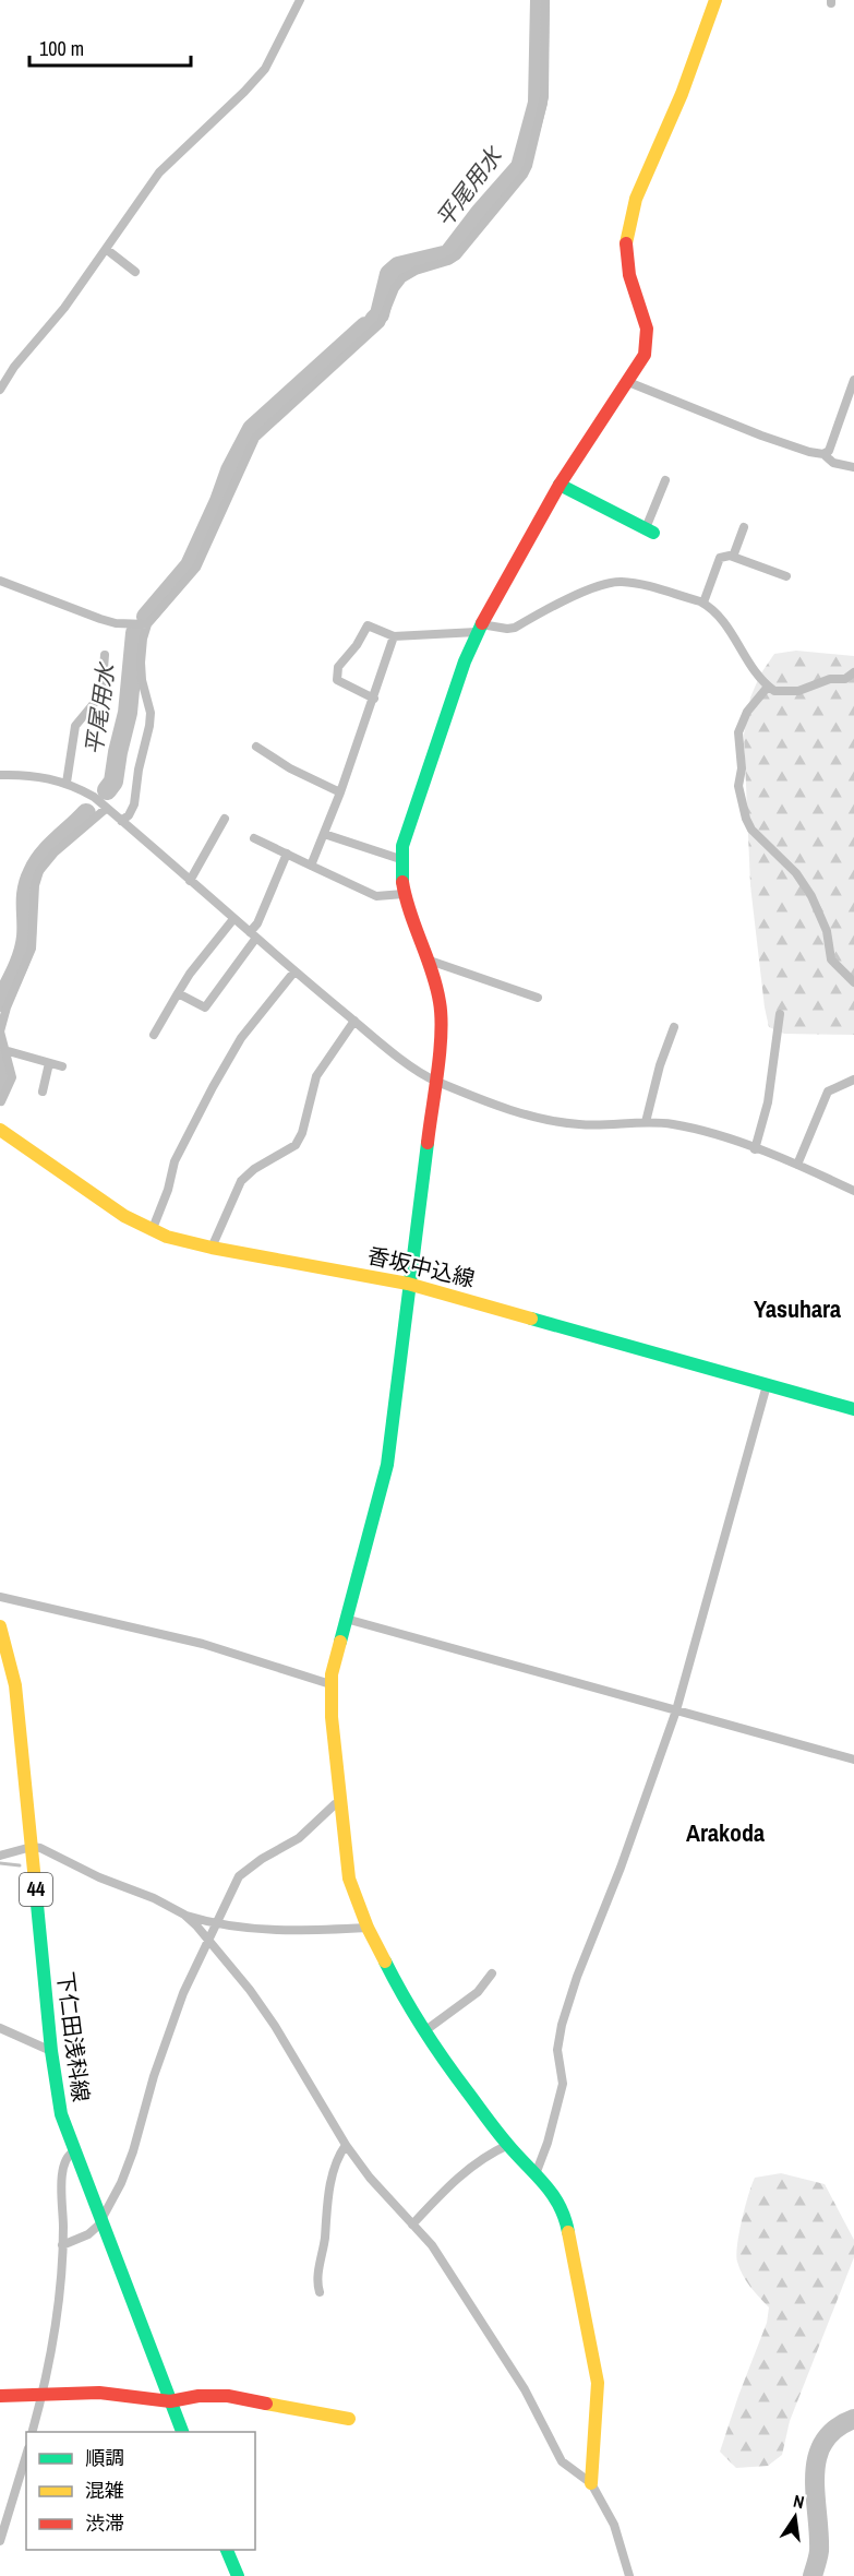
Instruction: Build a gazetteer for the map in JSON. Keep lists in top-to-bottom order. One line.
{"streets":{"street":["香坂中込線","44","下仁田浅科線"]},"districts":["Yasuhara","Arakoda"],"water":["平尾用水"],"legend":["順調","混雑","渋滞"],"scale_bar":"100 m","north":"top"}
